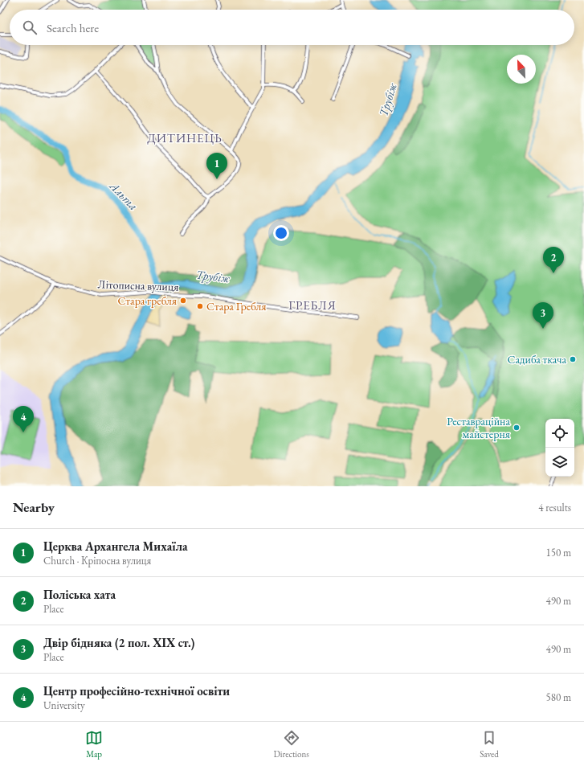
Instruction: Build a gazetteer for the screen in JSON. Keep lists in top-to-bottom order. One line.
{"streets":{"street":["Літописна вулиця"]},"districts":["ДИТИНЕЦЬ","ГРЕБЛЯ"],"water":["Трубіж","Альта"],"places":["Стара гребля","Стара Гребля","Садиба ткача","Реставраційна майстерня"],"north":"top left","page":{"search":"Search here","pins":["1","2","3","4"],"heading":["Nearby","4 results"],"list":[{"mark":"1","name":"Церква Архангела Михаїла","note":"Church · Кріпосна вулиця","value":"150 m"},{"mark":"2","name":"Поліська хата","note":"Place","value":"490 m"},{"mark":"3","name":"Двір бідняка (2 пол. XIX ст.)","note":"Place","value":"490 m"},{"mark":"4","name":"Центр професійно-технічної освіти","note":"University","value":"580 m"}],"nav":["Map","Directions","Saved"]}}
